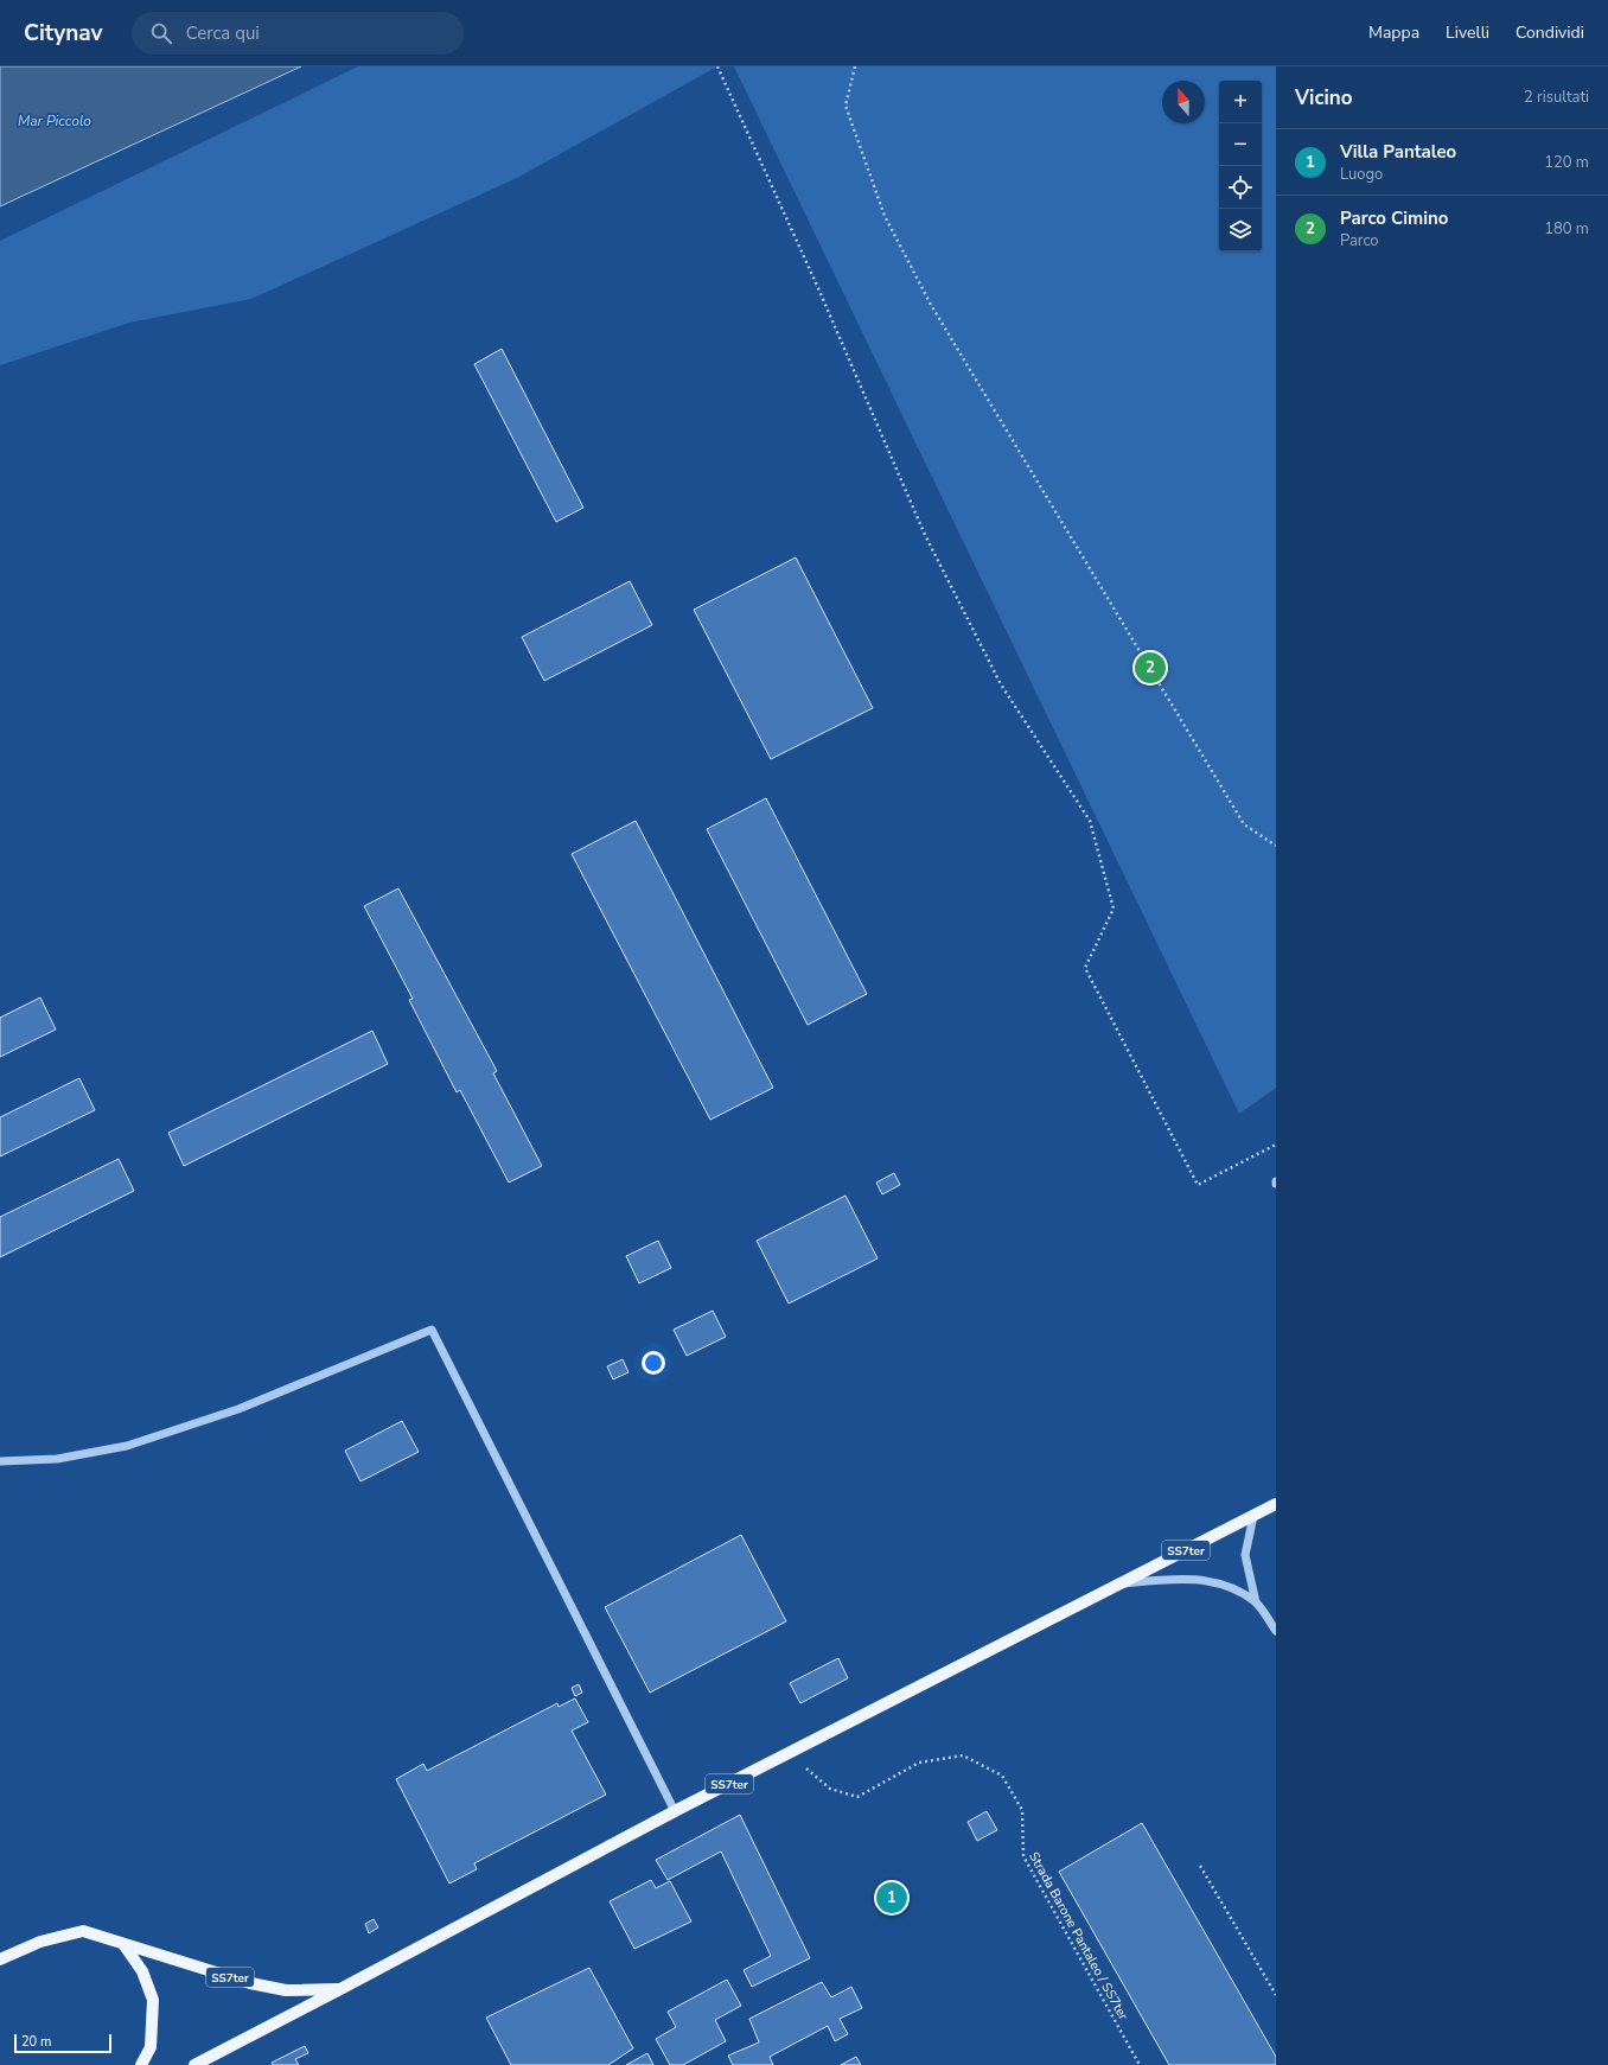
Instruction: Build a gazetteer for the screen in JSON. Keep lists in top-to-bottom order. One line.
{"streets":{"main road":["SS7ter"],"path":["Strada Barone Pantaleo / SS7ter"]},"crossings":[["SS7ter","Strada Barone Pantaleo / SS7ter"]],"water":["Mar Piccolo"],"scale_bar":"20 m","north":"top","page":{"header":"Citynav","search":"Cerca qui","nav":["Mappa","Livelli","Condividi"],"heading":["Vicino","2 risultati"],"map_buttons":["+","−"],"list":[{"mark":"1","name":"Villa Pantaleo","note":"Luogo","value":"120 m"},{"mark":"2","name":"Parco Cimino","note":"Parco","value":"180 m"}],"pins":["2","1"],"scale":"20 m"}}
